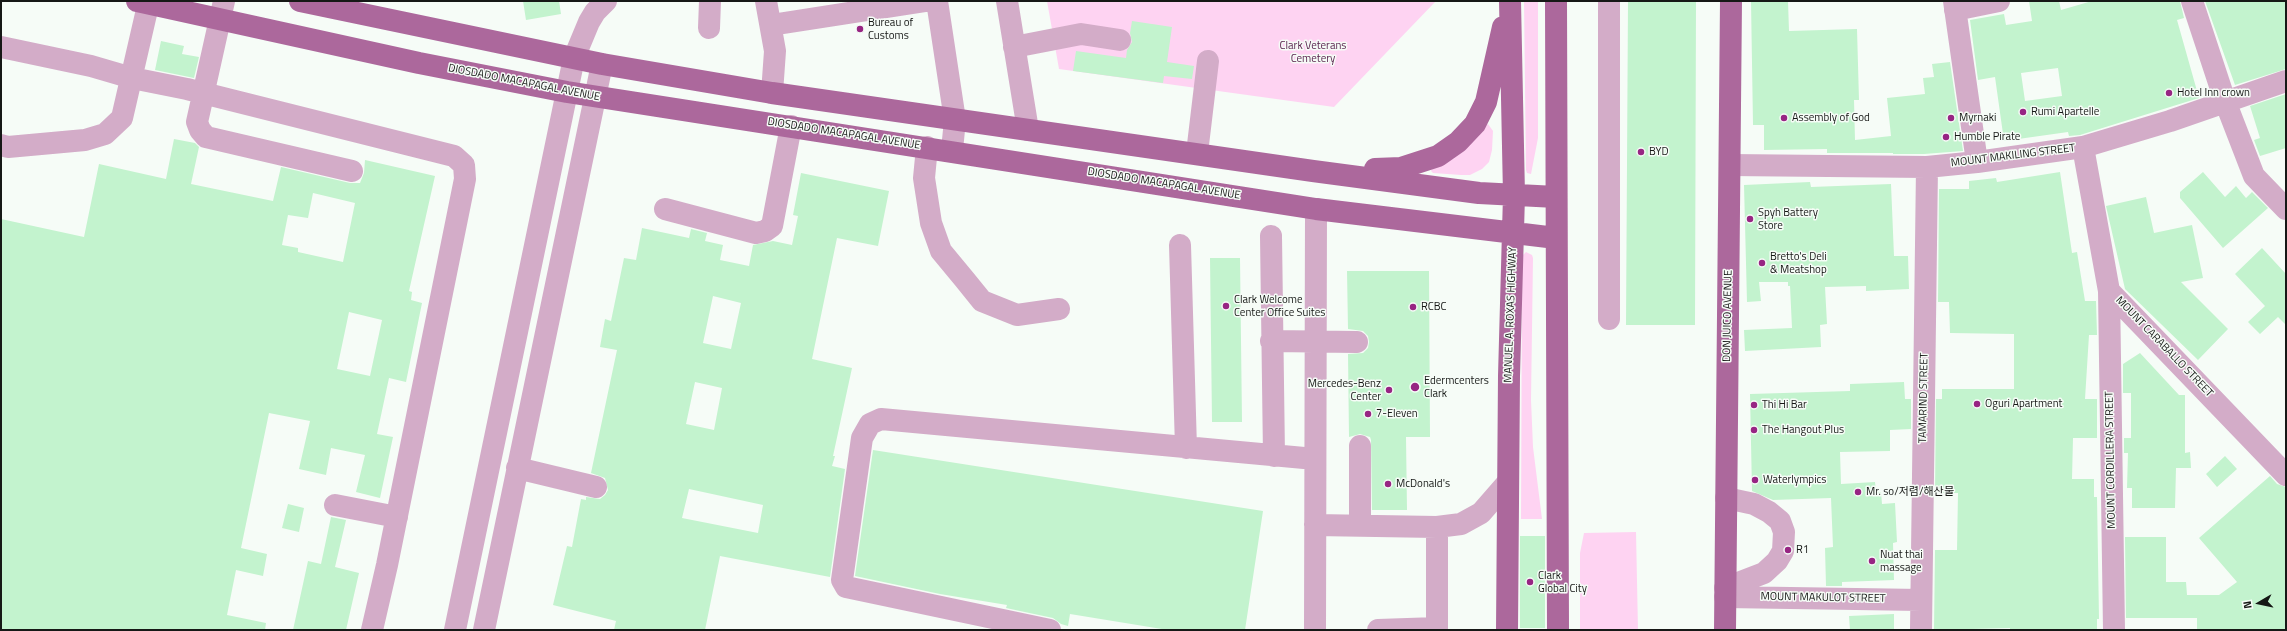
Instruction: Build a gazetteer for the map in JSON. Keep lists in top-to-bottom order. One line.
{"streets":{"main road":["DIOSDADO MACAPAGAL AVENUE","MANUEL A. ROXAS HIGHWAY","DON JUICO AVENUE"],"street":["MOUNT MAKILING STREET","MOUNT CARABALLO STREET","TAMARIND STREET","MOUNT CORDILLERA STREET","MOUNT MAKULOT STREET"]},"crossings":[["DIOSDADO MACAPAGAL AVENUE","MANUEL A. ROXAS HIGHWAY"],["MOUNT MAKILING STREET","DON JUICO AVENUE"],["MOUNT MAKILING STREET","MOUNT CARABALLO STREET"],["MOUNT MAKILING STREET","TAMARIND STREET"],["DON JUICO AVENUE","MOUNT MAKULOT STREET"],["MOUNT CARABALLO STREET","MOUNT CORDILLERA STREET"],["TAMARIND STREET","MOUNT MAKULOT STREET"]],"parks":["Clark Veterans Cemetery"],"places":["Bureau of Customs","Hotel Inn crown","Rumi Apartelle","Assembly of God","Myrnaki","Humble Pirate","BYD","Spyh Battery Store","Bretto's Deli & Meatshop","Clark Welcome Center Office Suites","RCBC","Edermcenters Clark","Mercedes-Benz Center","Oguri Apartment","Thi Hi Bar","7-Eleven","The Hangout Plus","Waterlympics","McDonald's","Mr. so/저렴/해산물","R1","Nuat thai massage","Clark Global City"],"north":"left"}
